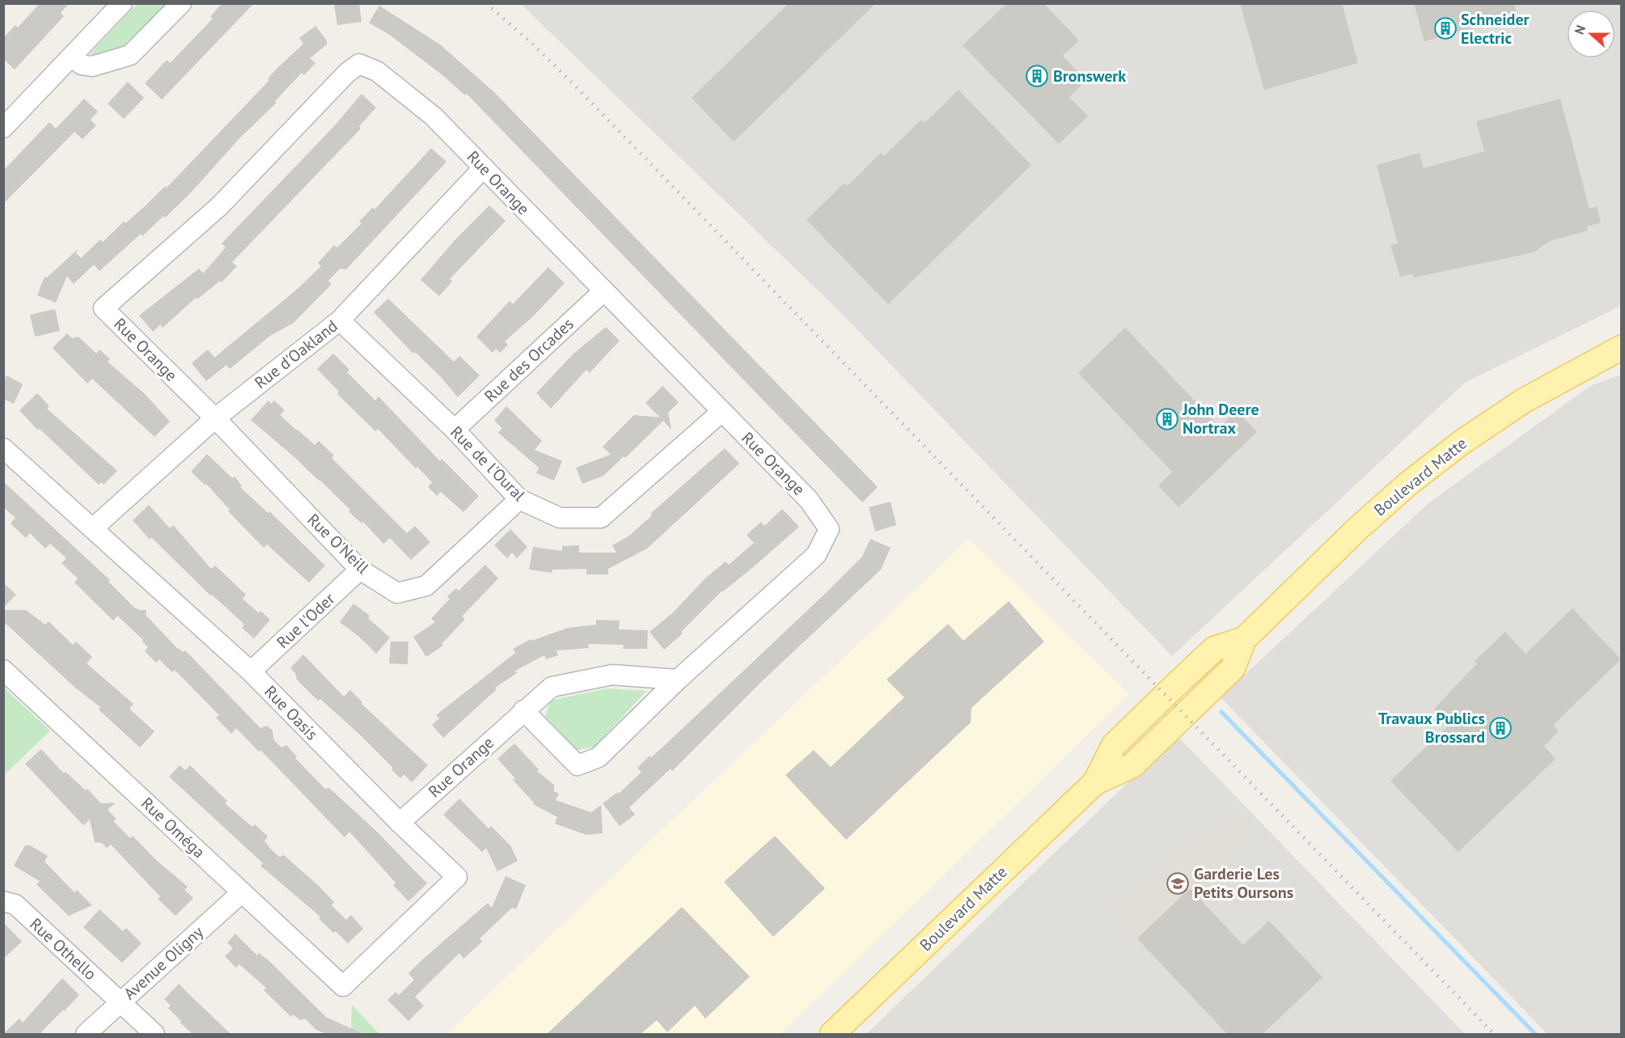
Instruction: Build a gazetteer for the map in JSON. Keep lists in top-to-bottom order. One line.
{"streets":{"main road":["Boulevard Matte"],"street":["Rue Orange","Rue d'Oakland","Rue des Orcades","Rue de l'Oural","Rue O'Neill","Rue l'Oder","Rue Oasis","Rue Oméga","Rue Othello","Avenue Oligny"]},"crossings":[["Rue Orange","Rue d'Oakland"],["Rue Orange","Rue des Orcades"],["Rue Orange","Rue de l'Oural"],["Rue Orange","Rue O'Neill"],["Rue Orange","Rue Oasis"],["Rue d'Oakland","Rue de l'Oural"],["Rue d'Oakland","Rue O'Neill"],["Rue d'Oakland","Rue Oasis"],["Rue des Orcades","Rue de l'Oural"],["Rue de l'Oural","Rue O'Neill"],["Rue O'Neill","Rue l'Oder"],["Rue l'Oder","Rue Oasis"],["Rue Oasis","Rue Oméga"],["Rue Oméga","Avenue Oligny"],["Rue Othello","Avenue Oligny"]],"places":{"building":["Schneider Electric","Bronswerk","John Deere Nortrax","Travaux Publics Brossard"],"school or university":["Garderie Les Petits Oursons"]},"north":"left"}
